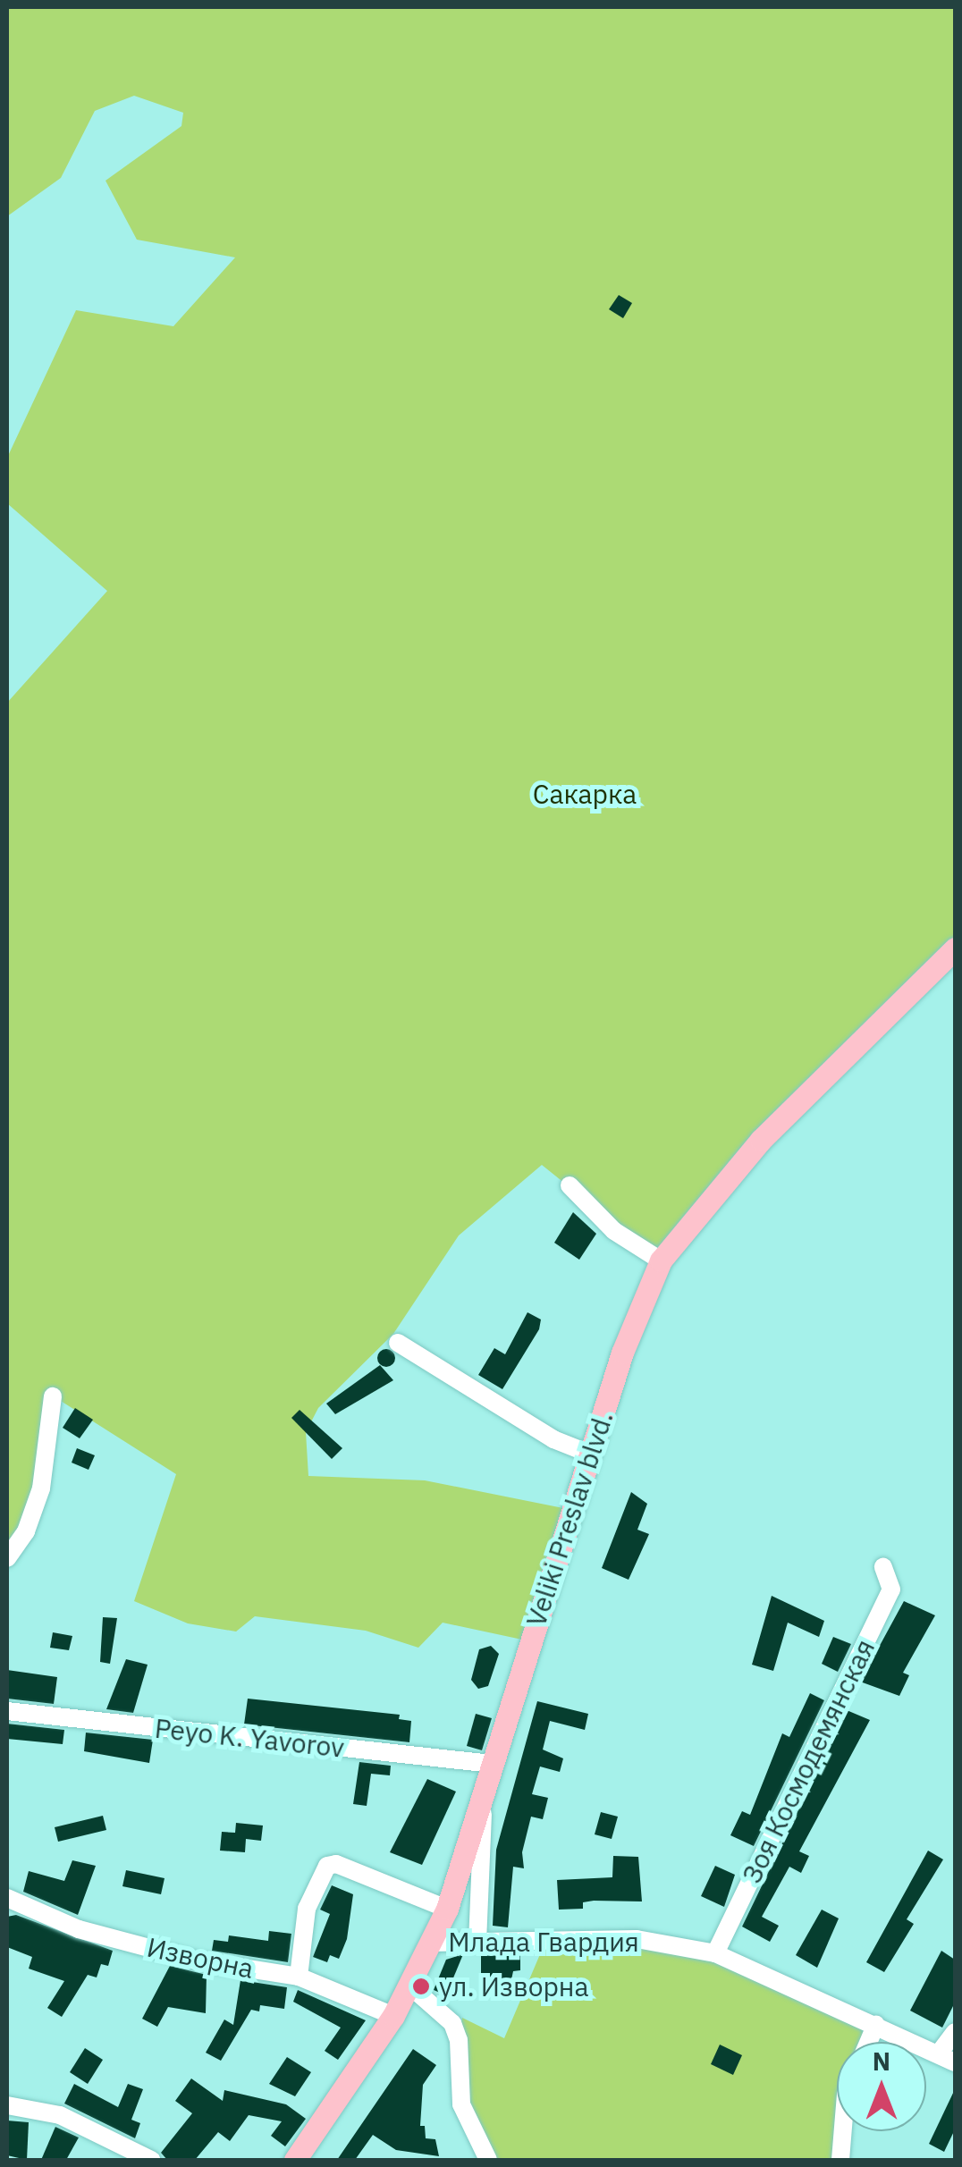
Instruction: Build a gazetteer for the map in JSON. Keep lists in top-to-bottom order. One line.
{"streets":{"main road":["Veliki Preslav blvd."],"street":["Peyo K. Yavorov","Зоя Космодемянская","Млада Гвардия","Изворна"]},"crossings":[["Veliki Preslav blvd.","Peyo K. Yavorov"],["Veliki Preslav blvd.","Млада Гвардия"],["Veliki Preslav blvd.","Изворна"],["Зоя Космодемянская","Млада Гвардия"]],"parks":["Сакарка"],"places":["ул. Изворна"],"north":"top"}
